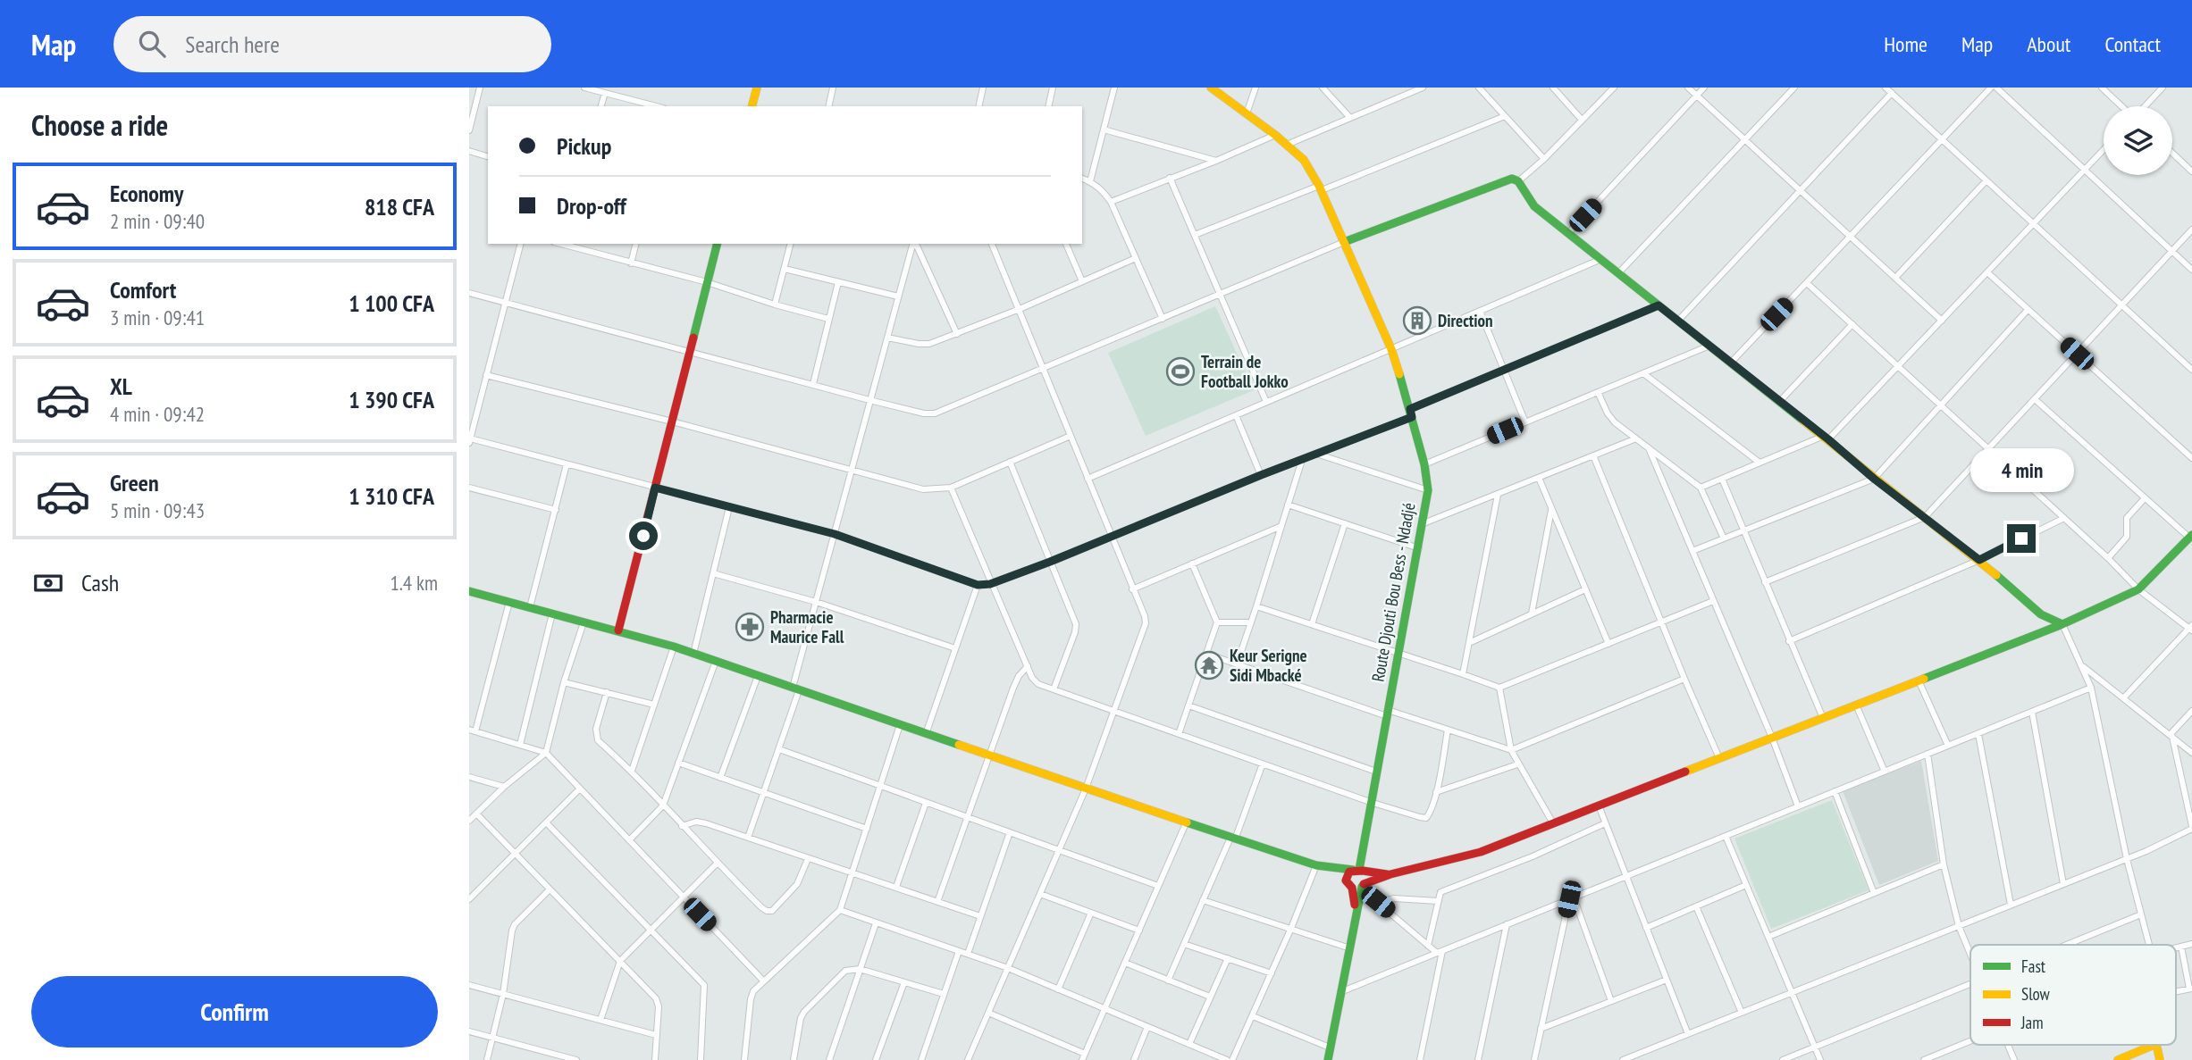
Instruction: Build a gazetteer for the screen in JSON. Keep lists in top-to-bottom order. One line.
{"streets":{"main road":["Route Djouti Bou Bess - Ndadjé"]},"places":{"building":["Direction"],"sports":["Terrain de Football Jokko"],"pharmacy":["Pharmacie Maurice Fall"],"temple":["Keur Serigne Sidi Mbacké"]},"legend":["Fast","Slow","Jam"],"page":{"header":"Map","search":"Search here","nav":["Home","Map","About","Contact"],"heading":"Choose a ride","banner":["Pickup","Drop-off"],"list":[{"name":"Economy","note":"2 min · 09:40","value":"818 CFA"},{"name":"Comfort","note":"3 min · 09:41","value":"1 100 CFA"},{"name":"XL","note":"4 min · 09:42","value":"1 390 CFA"},{"name":"Green","note":"5 min · 09:43","value":"1 310 CFA"}],"bubble":"4 min","pay":["Cash","1.4 km"],"buttons":"Confirm"}}
